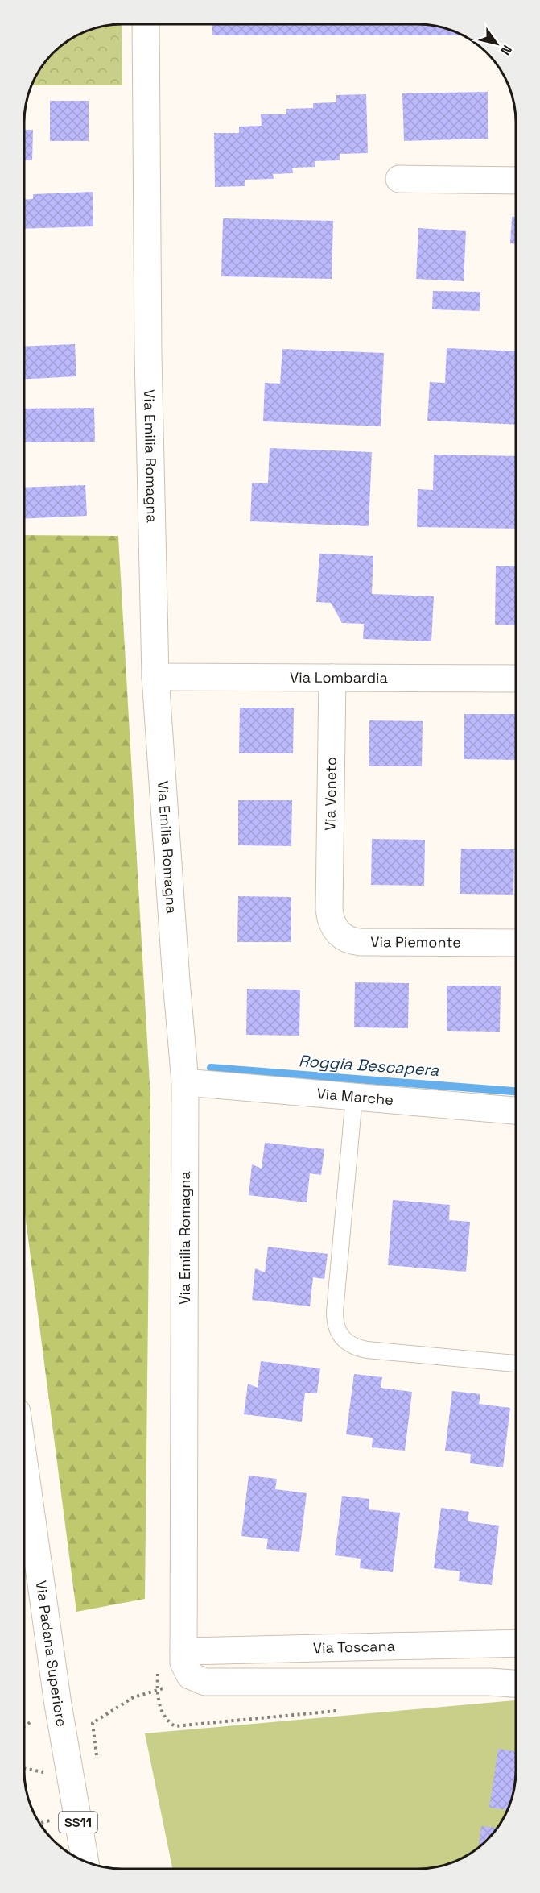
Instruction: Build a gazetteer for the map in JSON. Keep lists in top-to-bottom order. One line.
{"streets":{"street":["Via Emilia Romagna","Via Lombardia","Via Veneto","Via Piemonte","Via Marche","Via Toscana","Via Padana Superiore","SS11"]},"crossings":[["Via Emilia Romagna","Via Lombardia"],["Via Emilia Romagna","Via Marche"],["Via Emilia Romagna","Via Toscana"],["Via Lombardia","Via Veneto"],["Via Veneto","Via Piemonte"]],"water":["Roggia Bescapera"],"north":"bottom right"}
